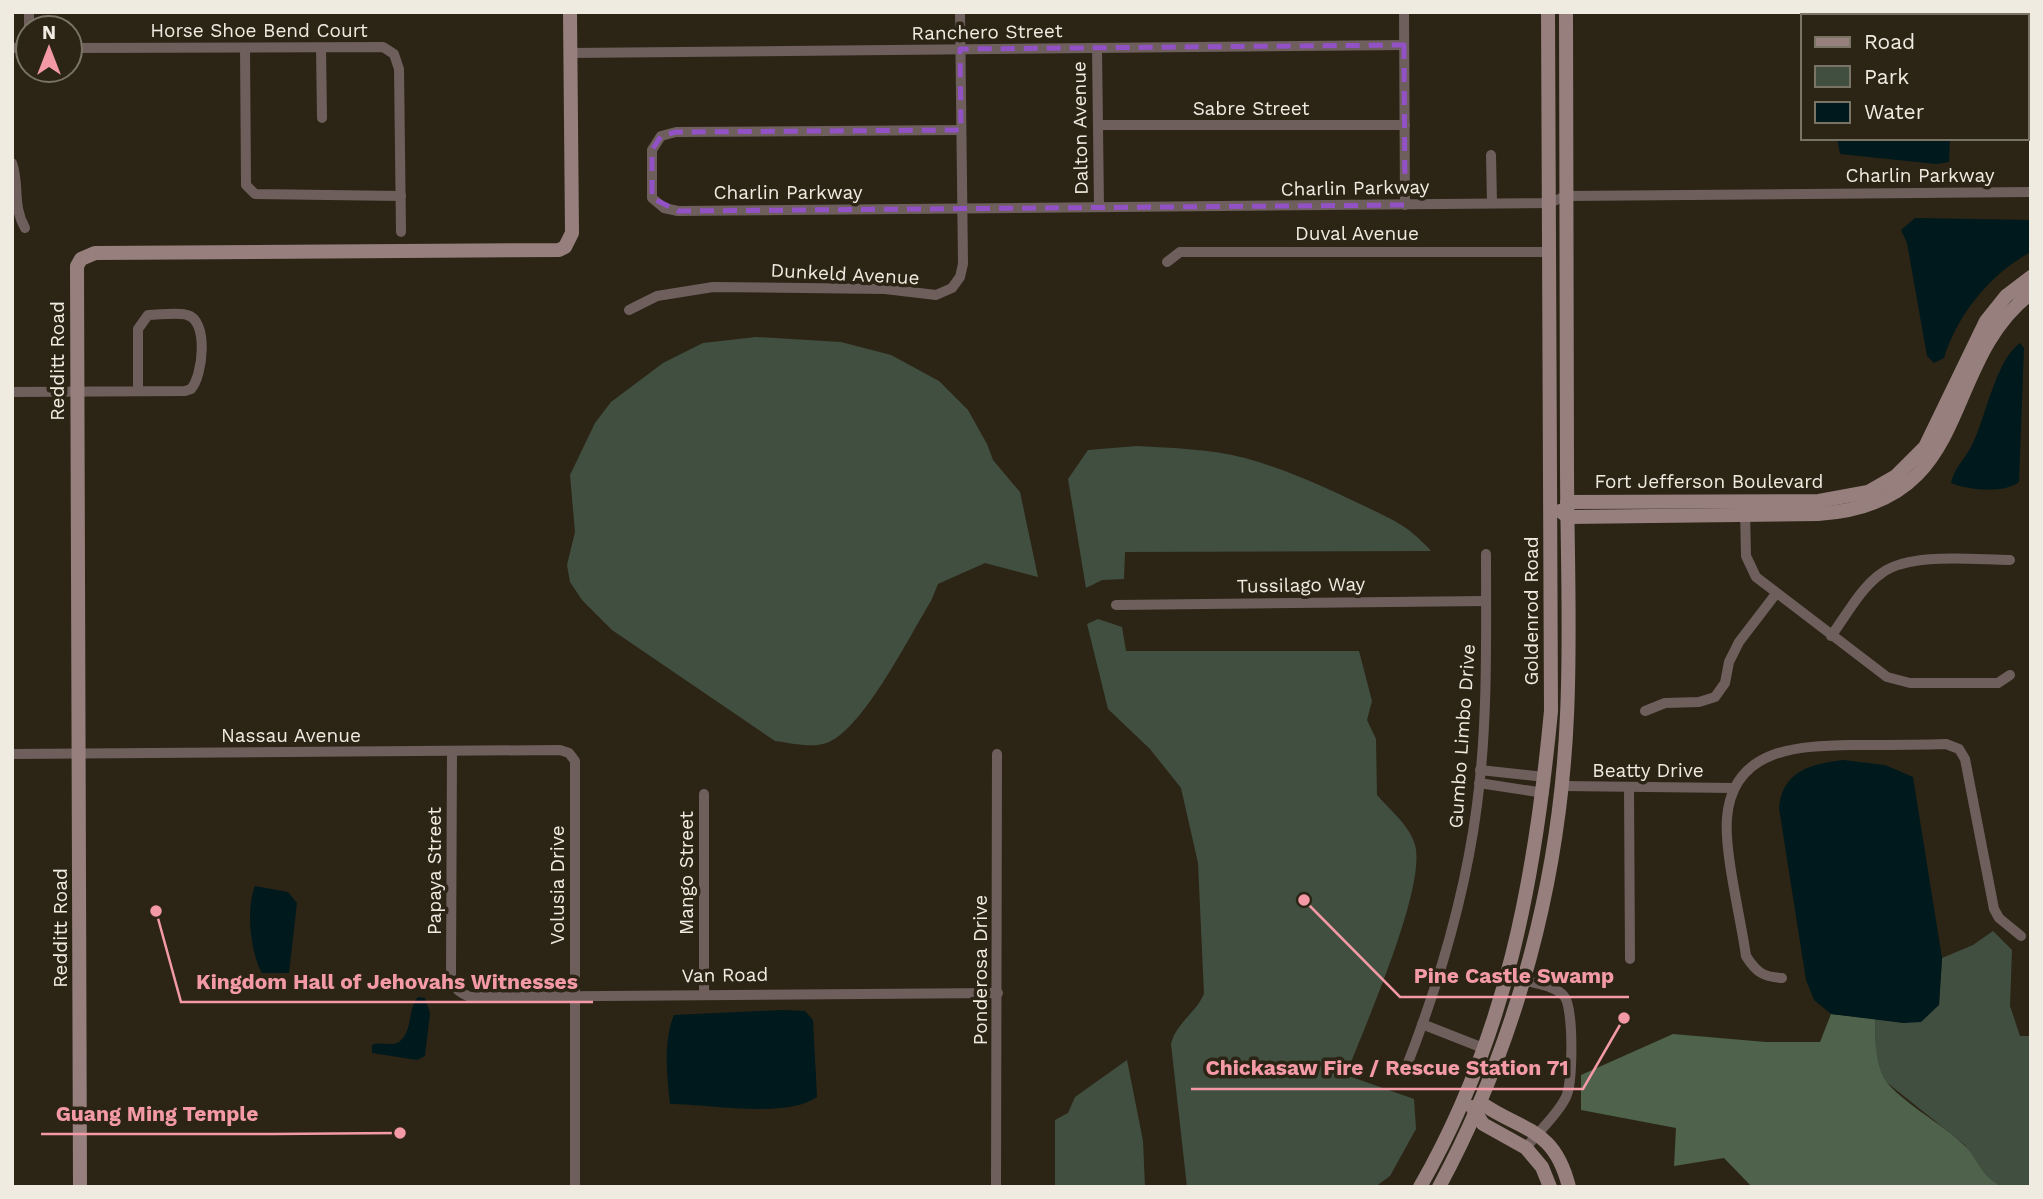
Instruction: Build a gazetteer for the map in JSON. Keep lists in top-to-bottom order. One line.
{"streets":{"street":["Horse Shoe Bend Court","Ranchero Street","Sabre Street","Dalton Avenue","Charlin Parkway","Duval Avenue","Dunkeld Avenue","Redditt Road","Fort Jefferson Boulevard","Tussilago Way","Goldenrod Road","Nassau Avenue","Gumbo Limbo Drive","Beatty Drive","Papaya Street","Mango Street","Volusia Drive","Ponderosa Drive","Van Road"]},"crossings":[["Ranchero Street","Dalton Avenue"],["Ranchero Street","Dunkeld Avenue"],["Ranchero Street","Redditt Road"],["Sabre Street","Dalton Avenue"],["Dalton Avenue","Charlin Parkway"],["Charlin Parkway","Dunkeld Avenue"],["Charlin Parkway","Goldenrod Road"],["Duval Avenue","Goldenrod Road"],["Redditt Road","Nassau Avenue"],["Fort Jefferson Boulevard","Goldenrod Road"],["Tussilago Way","Gumbo Limbo Drive"],["Goldenrod Road","Beatty Drive"],["Nassau Avenue","Papaya Street"],["Nassau Avenue","Volusia Drive"],["Papaya Street","Van Road"],["Mango Street","Van Road"],["Volusia Drive","Van Road"],["Ponderosa Drive","Van Road"]],"places":["Pine Castle Swamp","Kingdom Hall of Jehovahs Witnesses","Chickasaw Fire / Rescue Station 71","Guang Ming Temple"],"legend":["Road","Park","Water"],"north":"top"}
